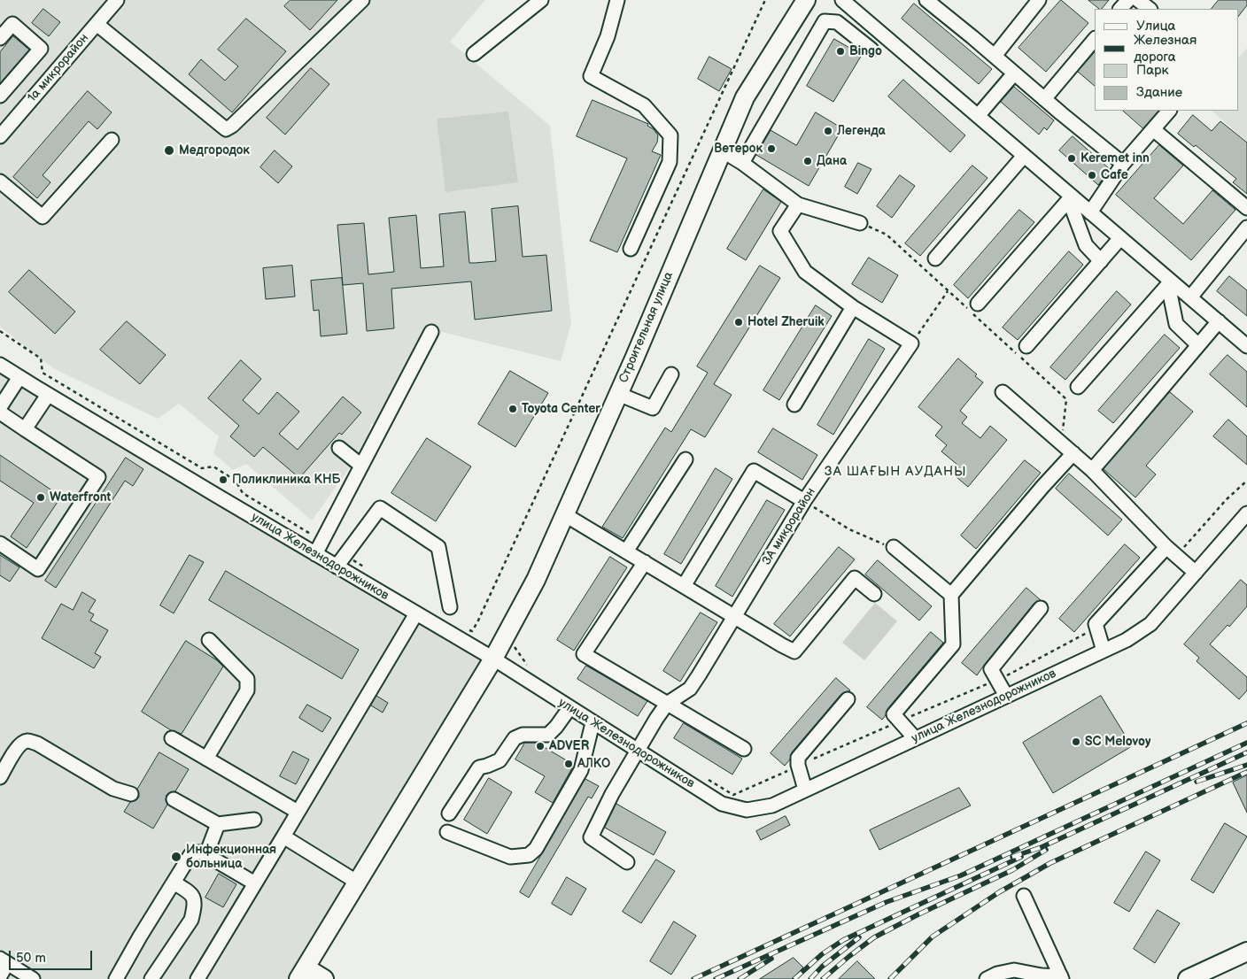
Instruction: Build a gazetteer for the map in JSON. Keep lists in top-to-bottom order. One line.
{"streets":{"main road":["Строительная улица"],"street":["1а микрорайон","3А микрорайон","улица Железнодорожников"]},"crossings":[["Строительная улица","улица Железнодорожников"],["3А микрорайон","улица Железнодорожников"]],"districts":["3А ШАҒЫН АУДАНЫ"],"places":["Bingo","Легенда","Ветерок","Медгородок","Keremet inn","Дана","Cafe","Hotel Zheruik","Toyota Center","Поликлиника КНБ","Waterfront","SC Melovoy","ADVER","АЛКО","Инфекционная больница"],"legend":["Улица","Железная дорога","Парк","Здание"],"scale_bar":"50 m"}
